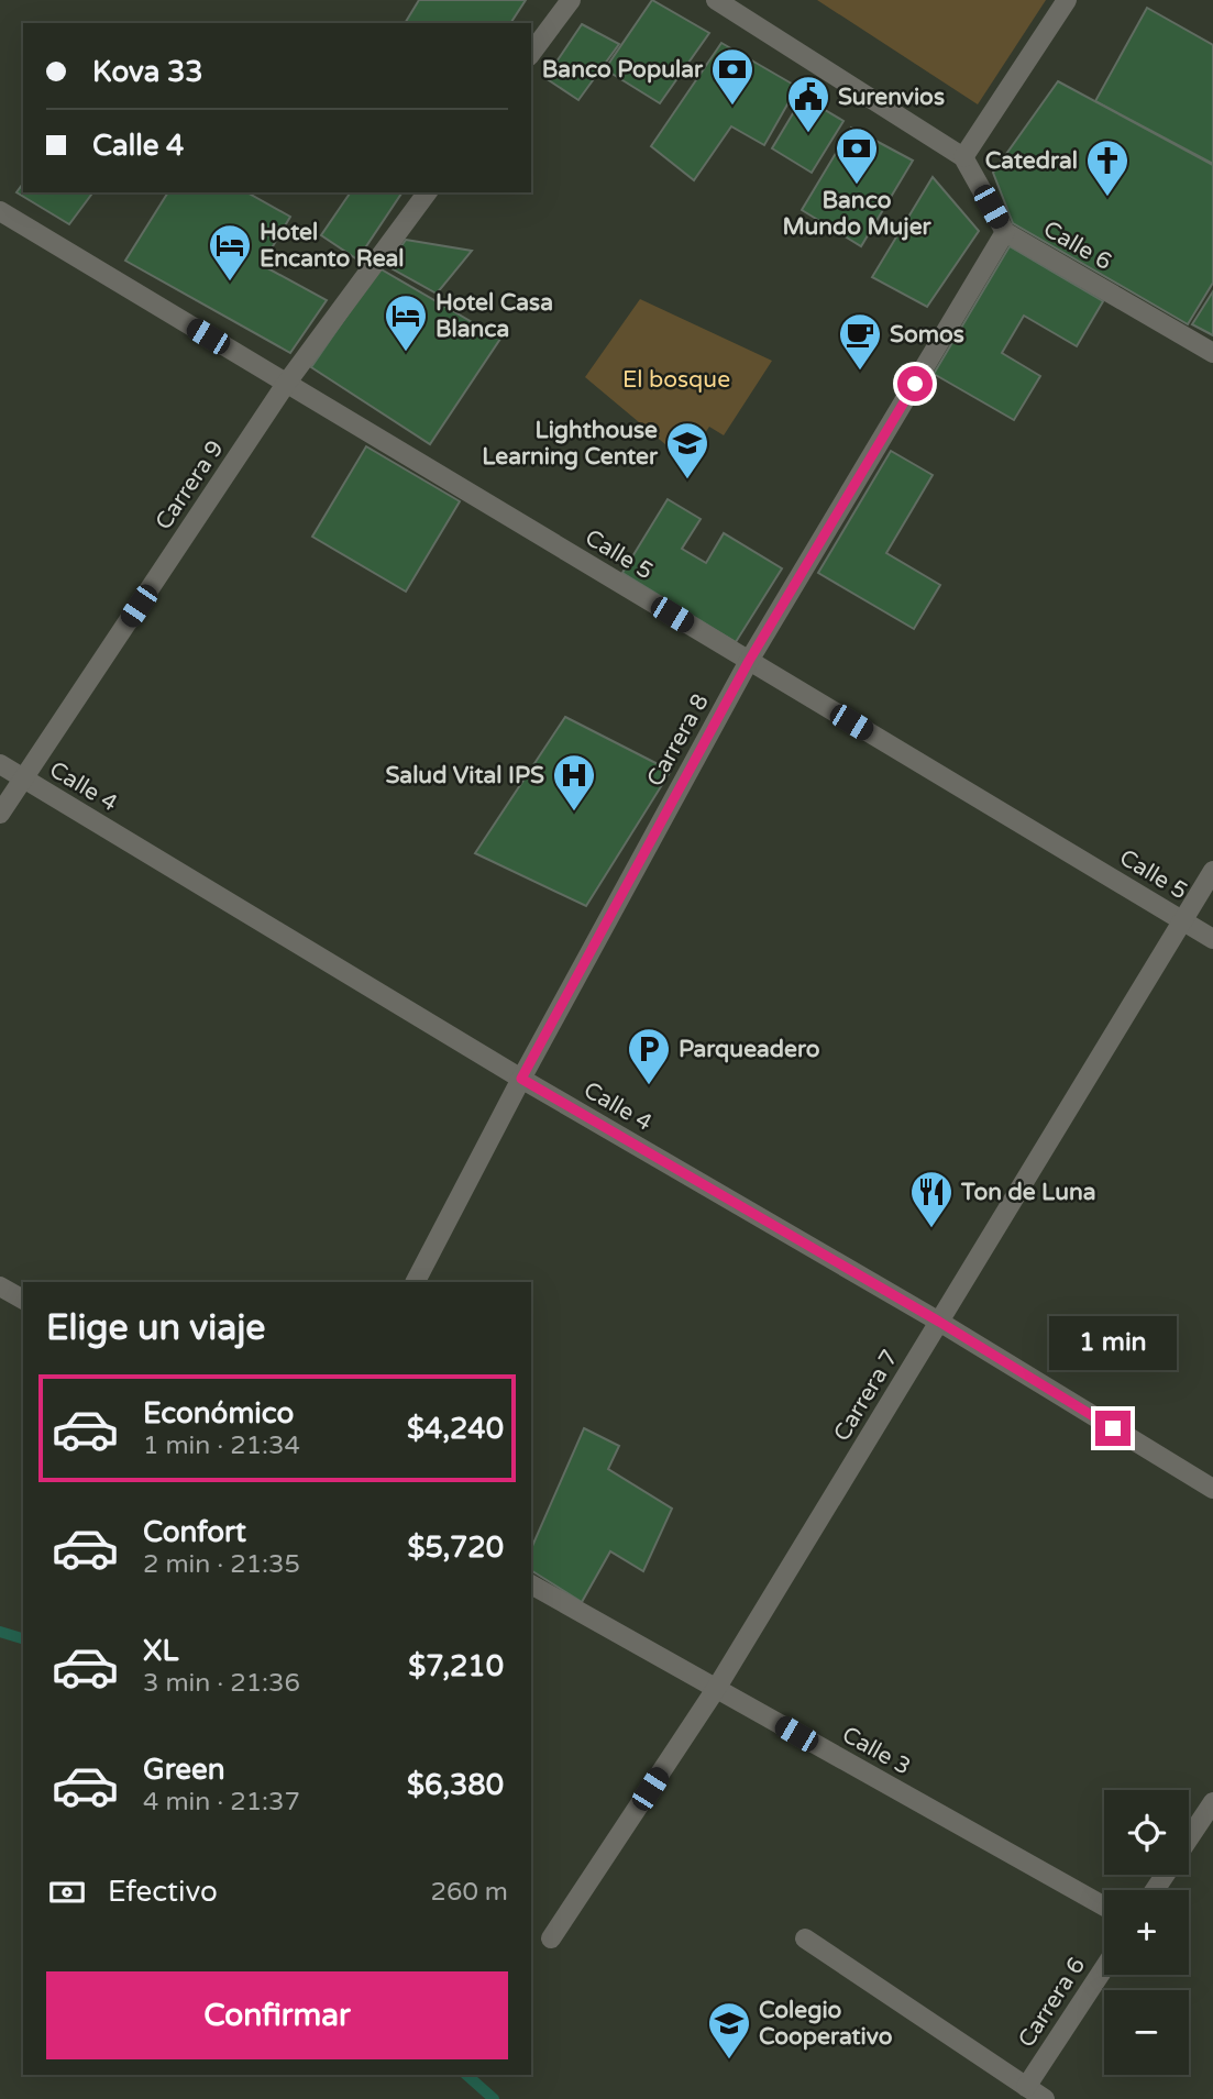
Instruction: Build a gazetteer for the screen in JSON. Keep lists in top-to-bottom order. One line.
{"streets":{"street":["Calle 6","Carrera 9","Calle 5","Carrera 8","Calle 4","Carrera 7","Calle 3","Carrera 6"]},"crossings":[["Calle 6","Carrera 8"],["Carrera 9","Calle 5"],["Carrera 9","Calle 4"],["Calle 5","Carrera 8"],["Calle 5","Carrera 7"],["Carrera 8","Calle 4"],["Calle 4","Carrera 7"],["Carrera 7","Calle 3"]],"parks":["El bosque"],"places":{"bank":["Banco Popular","Banco Mundo Mujer"],"public building":["Surenvios"],"church":["Catedral"],"hotel":["Hotel Encanto Real","Hotel Casa Blanca"],"cafe":["Somos"],"school or university":["Lighthouse Learning Center","Colegio Cooperativo"],"hospital":["Salud Vital IPS"],"parking":["Parqueadero"],"restaurant":["Ton de Luna"]},"page":{"banner":["Kova 33","Calle 4"],"heading":"Elige un viaje","bubble":"1 min","list":[{"name":"Económico","note":"1 min · 21:34","value":"$4,240"},{"name":"Confort","note":"2 min · 21:35","value":"$5,720"},{"name":"XL","note":"3 min · 21:36","value":"$7,210"},{"name":"Green","note":"4 min · 21:37","value":"$6,380"}],"map_buttons":["+","−"],"pay":["Efectivo","260 m"],"buttons":"Confirmar"}}
